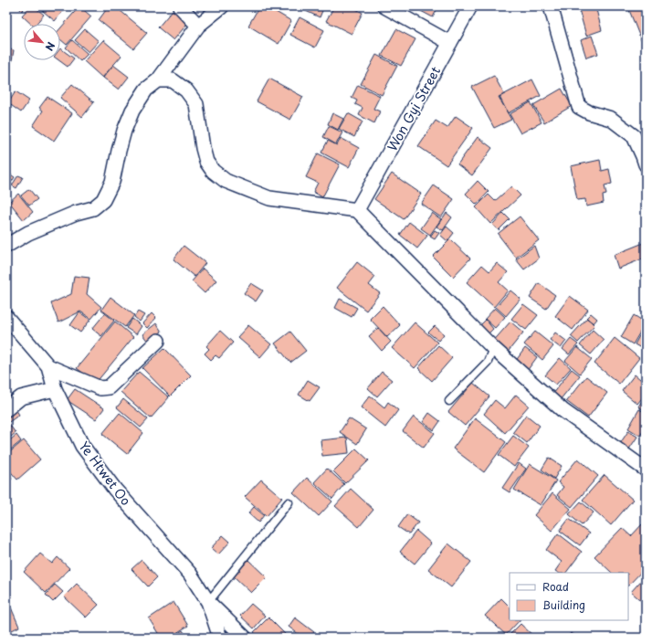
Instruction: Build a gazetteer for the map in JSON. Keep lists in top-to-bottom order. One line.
{"streets":{"street":["Won Gyi Street","Ye Htwet Oo"]},"legend":["Road","Building"],"north":"bottom right"}
